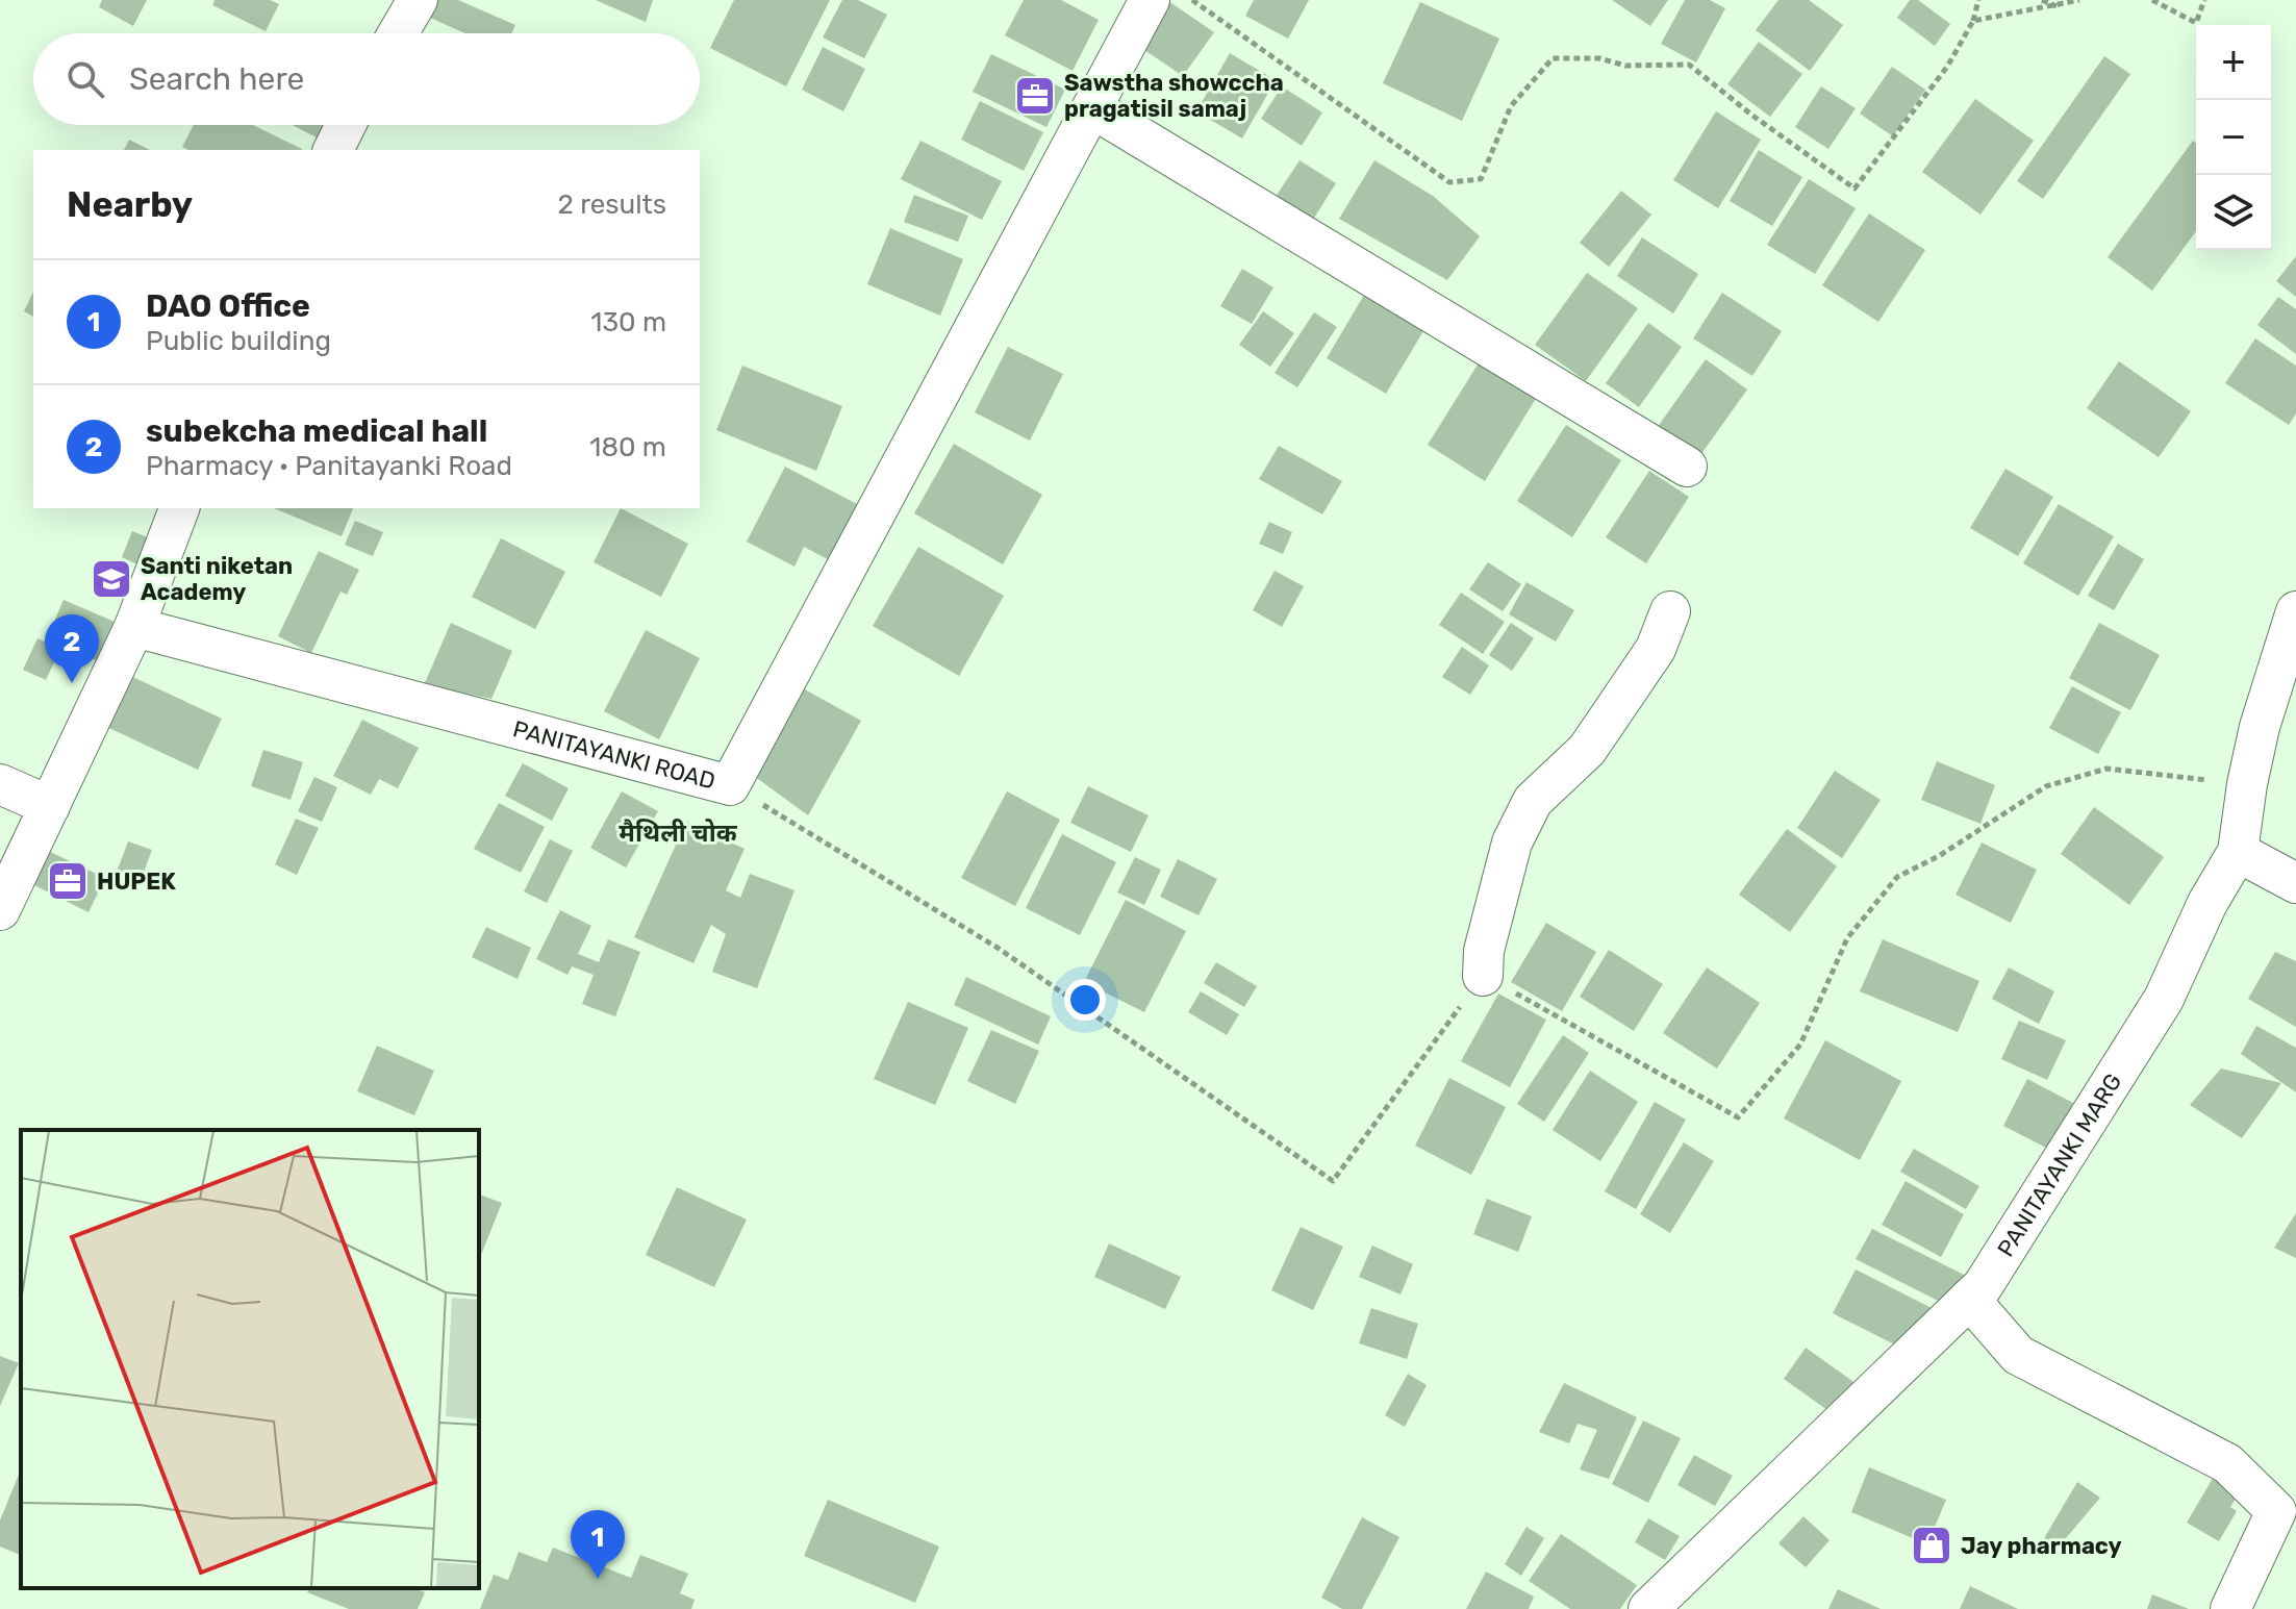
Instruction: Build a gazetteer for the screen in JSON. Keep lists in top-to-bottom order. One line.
{"streets":{"street":["PANITAYANKI ROAD","PANITAYANKI MARG"]},"districts":["मैथिली चोक"],"places":{"office":["Sawstha showccha pragatisil samaj","HUPEK"],"school or university":["Santi niketan Academy"],"shop":["Jay pharmacy"]},"page":{"map_buttons":["+","−"],"search":"Search here","heading":["Nearby","2 results"],"list":[{"mark":"1","name":"DAO Office","note":"Public building","value":"130 m"},{"mark":"2","name":"subekcha medical hall","note":"Pharmacy · Panitayanki Road","value":"180 m"}],"pins":["2","1"]}}
